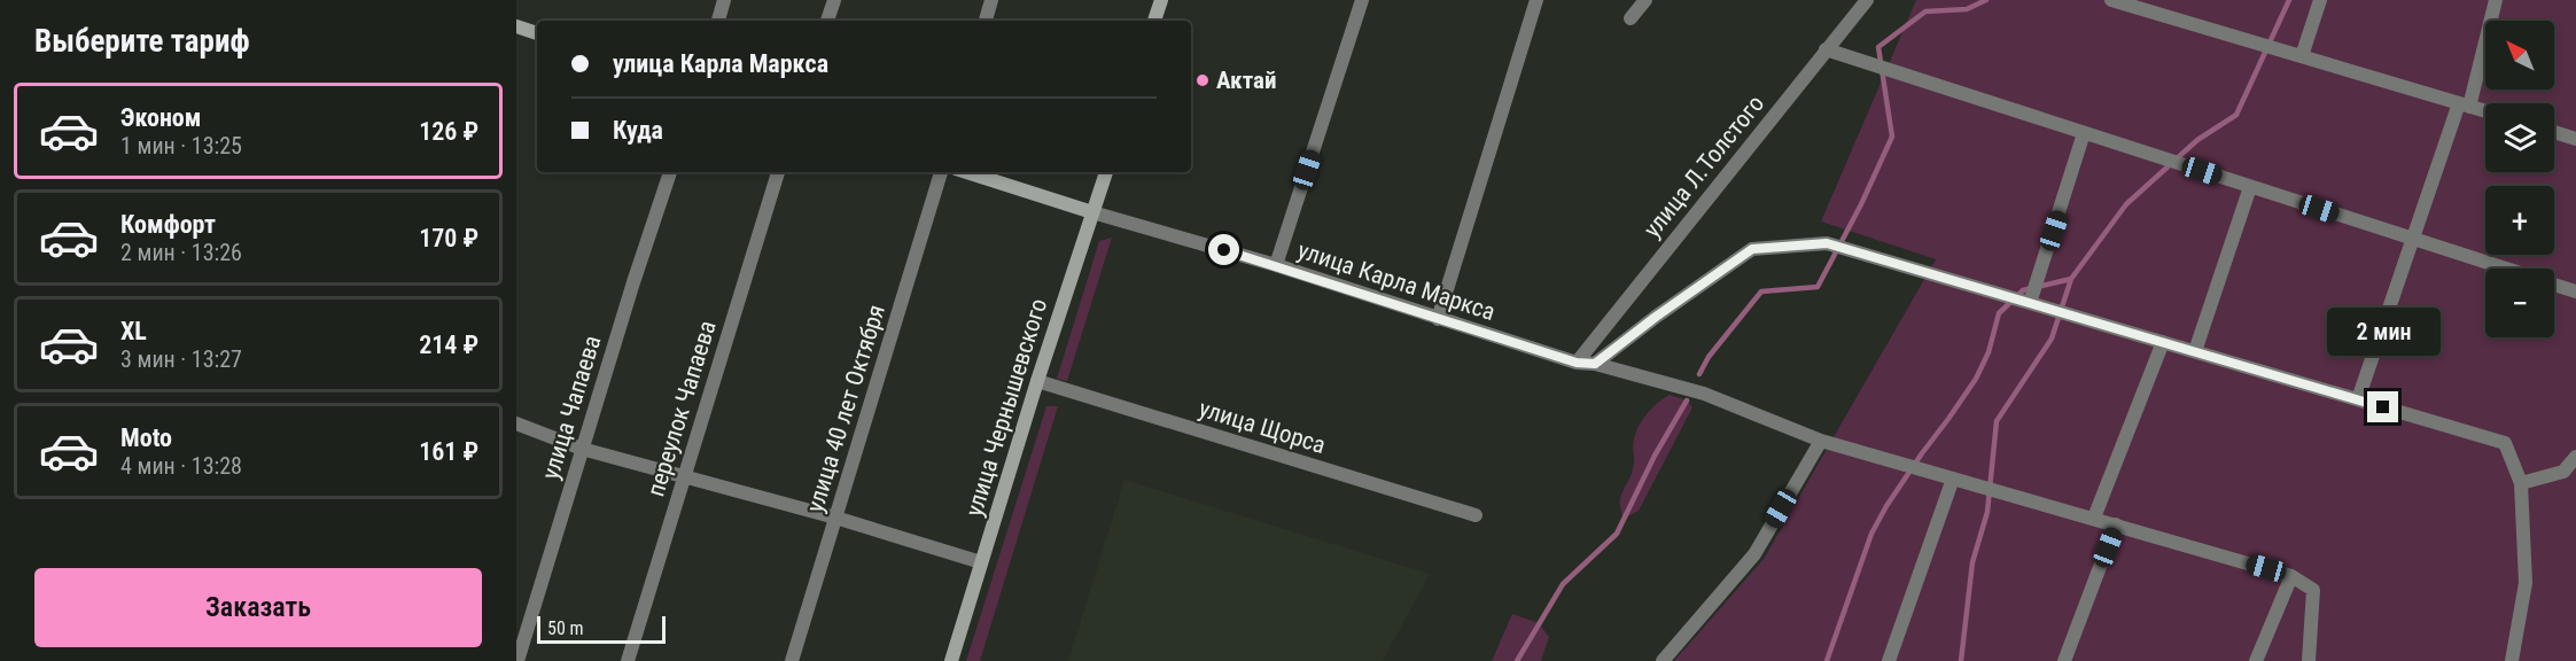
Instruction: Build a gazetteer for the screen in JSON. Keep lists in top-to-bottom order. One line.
{"streets":{"street":["улица Л.Толстого","улица Карла Маркса","улица Чапаева","улица Чернышевского","переулок Чапаева","улица 40 лет Октября","улица Щорса"]},"crossings":[["улица Л.Толстого","улица Карла Маркса"],["улица Карла Маркса","улица Чернышевского"],["улица Чернышевского","улица Щорса"]],"places":["Актай"],"scale_bar":"50 m","north":"top left","page":{"heading":"Выберите тариф","map_buttons":["+","−"],"banner":["улица Карла Маркса","Куда"],"list":[{"name":"Эконом","note":"1 мин · 13:25","value":"126 ₽"},{"name":"Комфорт","note":"2 мин · 13:26","value":"170 ₽"},{"name":"XL","note":"3 мин · 13:27","value":"214 ₽"},{"name":"Moto","note":"4 мин · 13:28","value":"161 ₽"}],"bubble":"2 мин","buttons":"Заказать","scale":"50 m"}}
